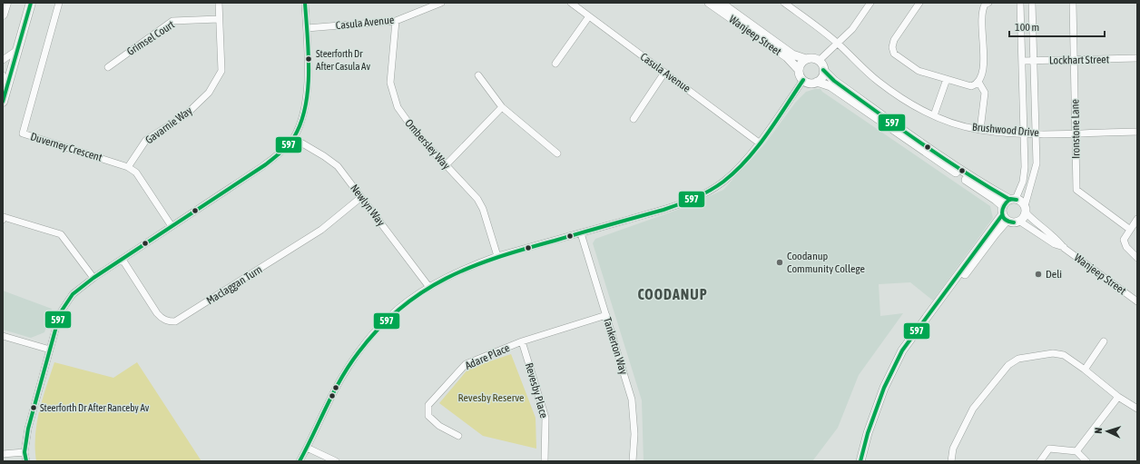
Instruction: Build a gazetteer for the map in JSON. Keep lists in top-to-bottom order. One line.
{"streets":{"main road":["Wanjeep Street"],"street":["Casula Avenue","Grimsel Court","Lockhart Street","Gavarnie Way","Ironstone Lane","Brushwood Drive","Ombersley Way","Duverney Crescent","Newlyn Way","Maclaggan Turn","Tankerton Way","Adare Place","Revesby Place"]},"crossings":[["Casula Avenue","Ombersley Way"],["Grimsel Court","Gavarnie Way"],["Lockhart Street","Ironstone Lane"],["Gavarnie Way","Duverney Crescent"],["Ironstone Lane","Brushwood Drive"],["Newlyn Way","Maclaggan Turn"],["Tankerton Way","Adare Place"],["Adare Place","Revesby Place"]],"districts":["COODANUP"],"parks":["Revesby Reserve"],"places":["Steerforth Dr After Casula Av","Coodanup Community College","Deli","Steerforth Dr After Ranceby Av"],"lines":["transit line 597"],"scale_bar":"100 m","north":"left"}
